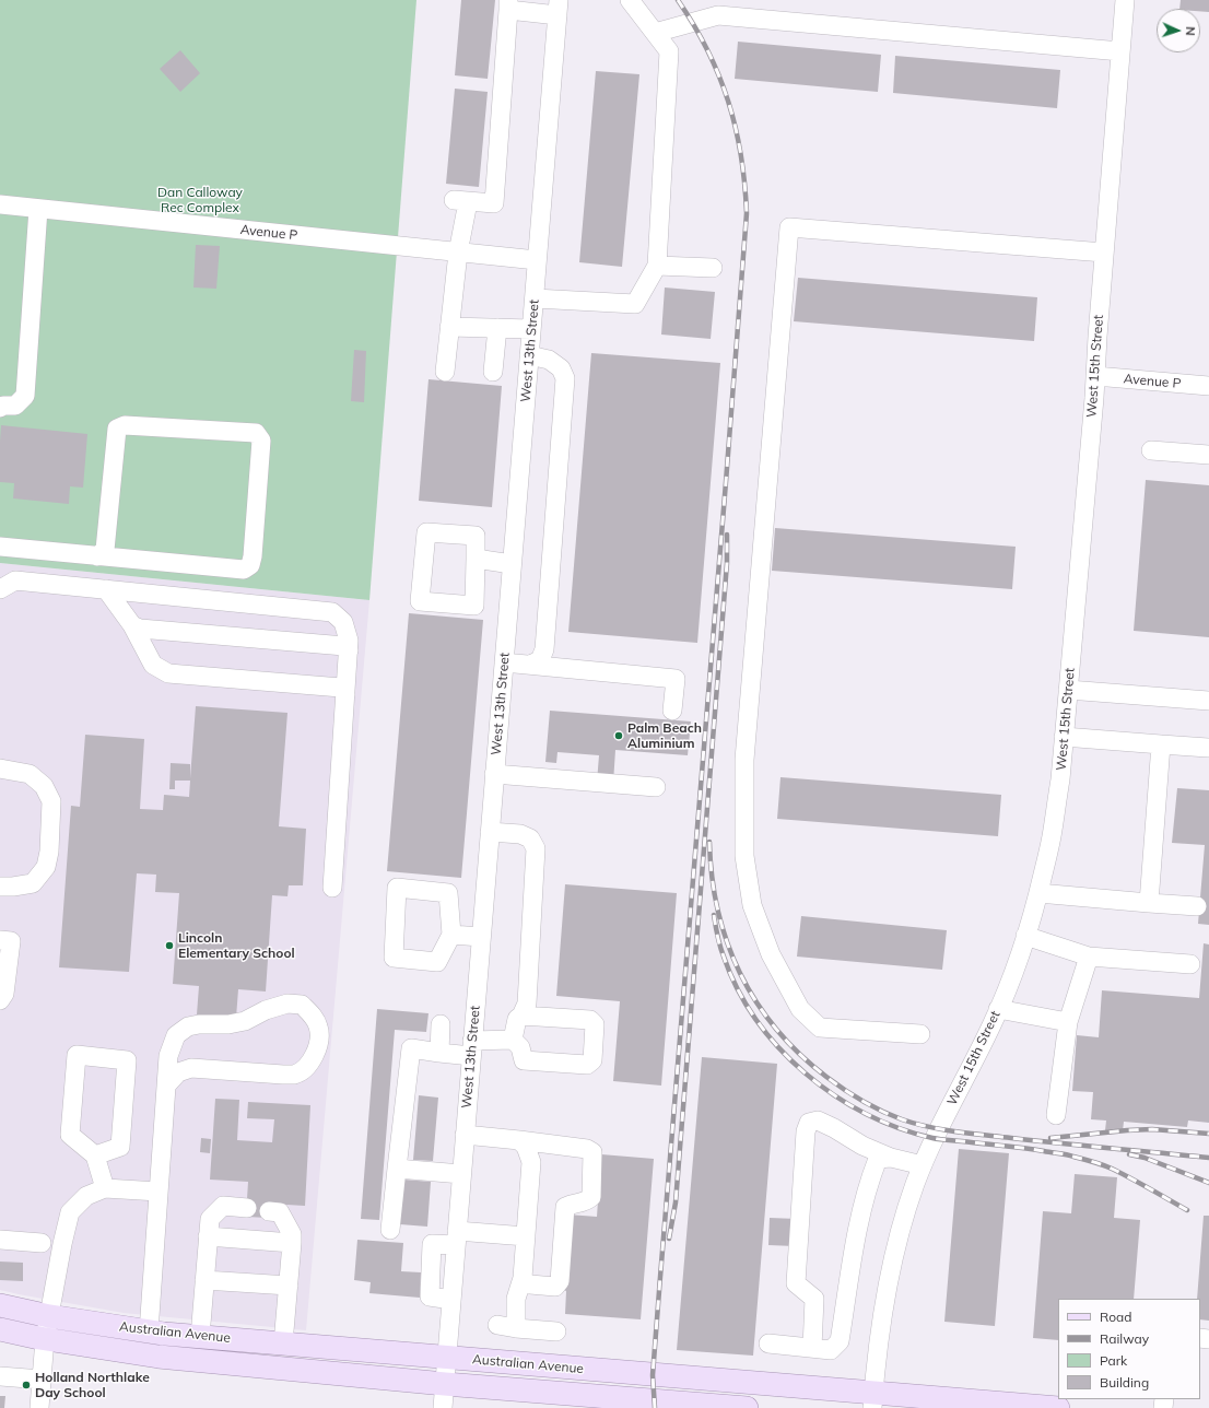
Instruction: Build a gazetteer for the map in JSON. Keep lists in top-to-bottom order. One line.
{"streets":{"main road":["Australian Avenue"],"street":["Avenue P","West 13th Street","West 15th Street"]},"crossings":[["Avenue P","West 13th Street"],["Avenue P","West 15th Street"],["West 13th Street","Australian Avenue"],["West 15th Street","Australian Avenue"]],"parks":["Dan Calloway Rec Complex"],"places":["Palm Beach Aluminium","Lincoln Elementary School","Holland Northlake Day School"],"legend":["Road","Railway","Park","Building"],"north":"right"}
